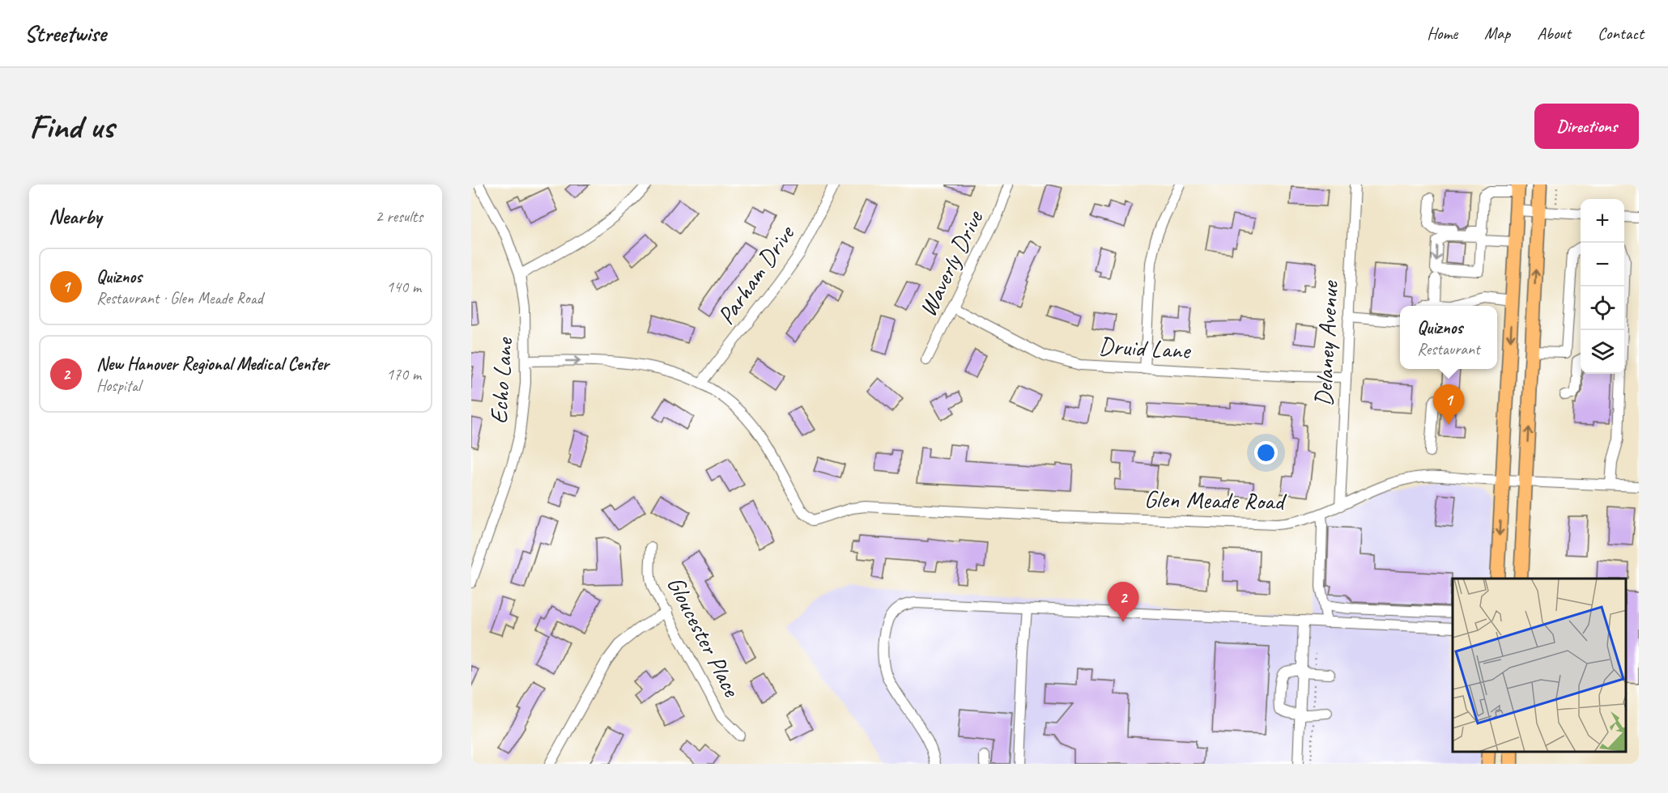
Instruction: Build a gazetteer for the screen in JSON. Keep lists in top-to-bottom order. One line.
{"streets":{"street":["Waverly Drive","Parham Drive","Delaney Avenue","Druid Lane","Echo Lane","Glen Meade Road","Gloucester Place"]},"crossings":[["Waverly Drive","Druid Lane"],["Parham Drive","Glen Meade Road"],["Delaney Avenue","Druid Lane"],["Delaney Avenue","Glen Meade Road"]],"page":{"header":"Streetwise","nav":["Home","Map","About","Contact"],"buttons":"Directions","title":"Find us","heading":["Nearby","2 results"],"map_buttons":["+","−"],"list":[{"mark":"1","name":"Quiznos","note":"Restaurant · Glen Meade Road","value":"140 m"},{"mark":"2","name":"New Hanover Regional Medical Center","note":"Hospital","value":"170 m"}],"popup":["Quiznos","Restaurant"],"pins":["1","2"]}}
